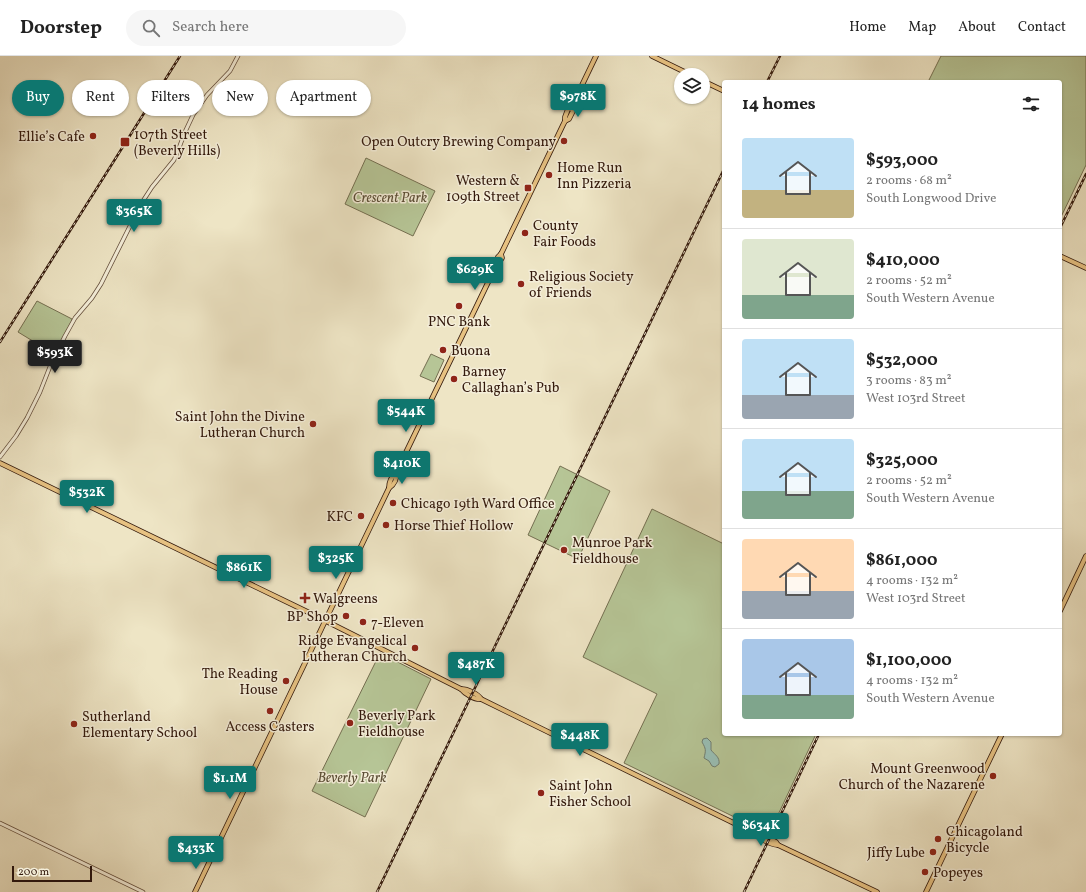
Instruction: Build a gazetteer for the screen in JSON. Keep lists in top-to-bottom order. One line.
{"parks":["Crescent Park","Beverly Park"],"places":{"other":["Ellie’s Cafe","Open Outcry Brewing Company","Home Run Inn Pizzeria","County Fair Foods","Religious Society of Friends","PNC Bank","Buona","Barney Callaghan’s Pub","Saint John the Divine Lutheran Church","Chicago 19th Ward Office","KFC","Horse Thief Hollow","Munroe Park Fieldhouse","BP Shop","7-Eleven","Ridge Evangelical Lutheran Church","The Reading House","Access Casters","Beverly Park Fieldhouse","Sutherland Elementary School","Mount Greenwood Church of the Nazarene","Saint John Fisher School","Chicagoland Bicycle","Jiffy Lube","Popeyes"],"transit":["107th Street (Beverly Hills)","Western & 109th Street"],"health":["Walgreens"]},"scale_bar":"200 m","page":{"header":"Doorstep","search":"Search here","nav":["Home","Map","About","Contact"],"chip":["Buy","Rent","Filters","New","Apartment"],"heading":"14 homes","price":["$978K","$365K","$629K","$593K","$544K","$410K","$532K","$325K","$861K","$487K","$448K","$1.1M","$634K","$433K"],"list":[{"name":"$593,000","note":"2 rooms · 68 m² · South Longwood Drive"},{"name":"$410,000","note":"2 rooms · 52 m² · South Western Avenue"},{"name":"$532,000","note":"3 rooms · 83 m² · West 103rd Street"},{"name":"$325,000","note":"2 rooms · 52 m² · South Western Avenue"},{"name":"$861,000","note":"4 rooms · 132 m² · West 103rd Street"},{"name":"$1,100,000","note":"4 rooms · 132 m² · South Western Avenue"}],"scale":"200 m"}}
